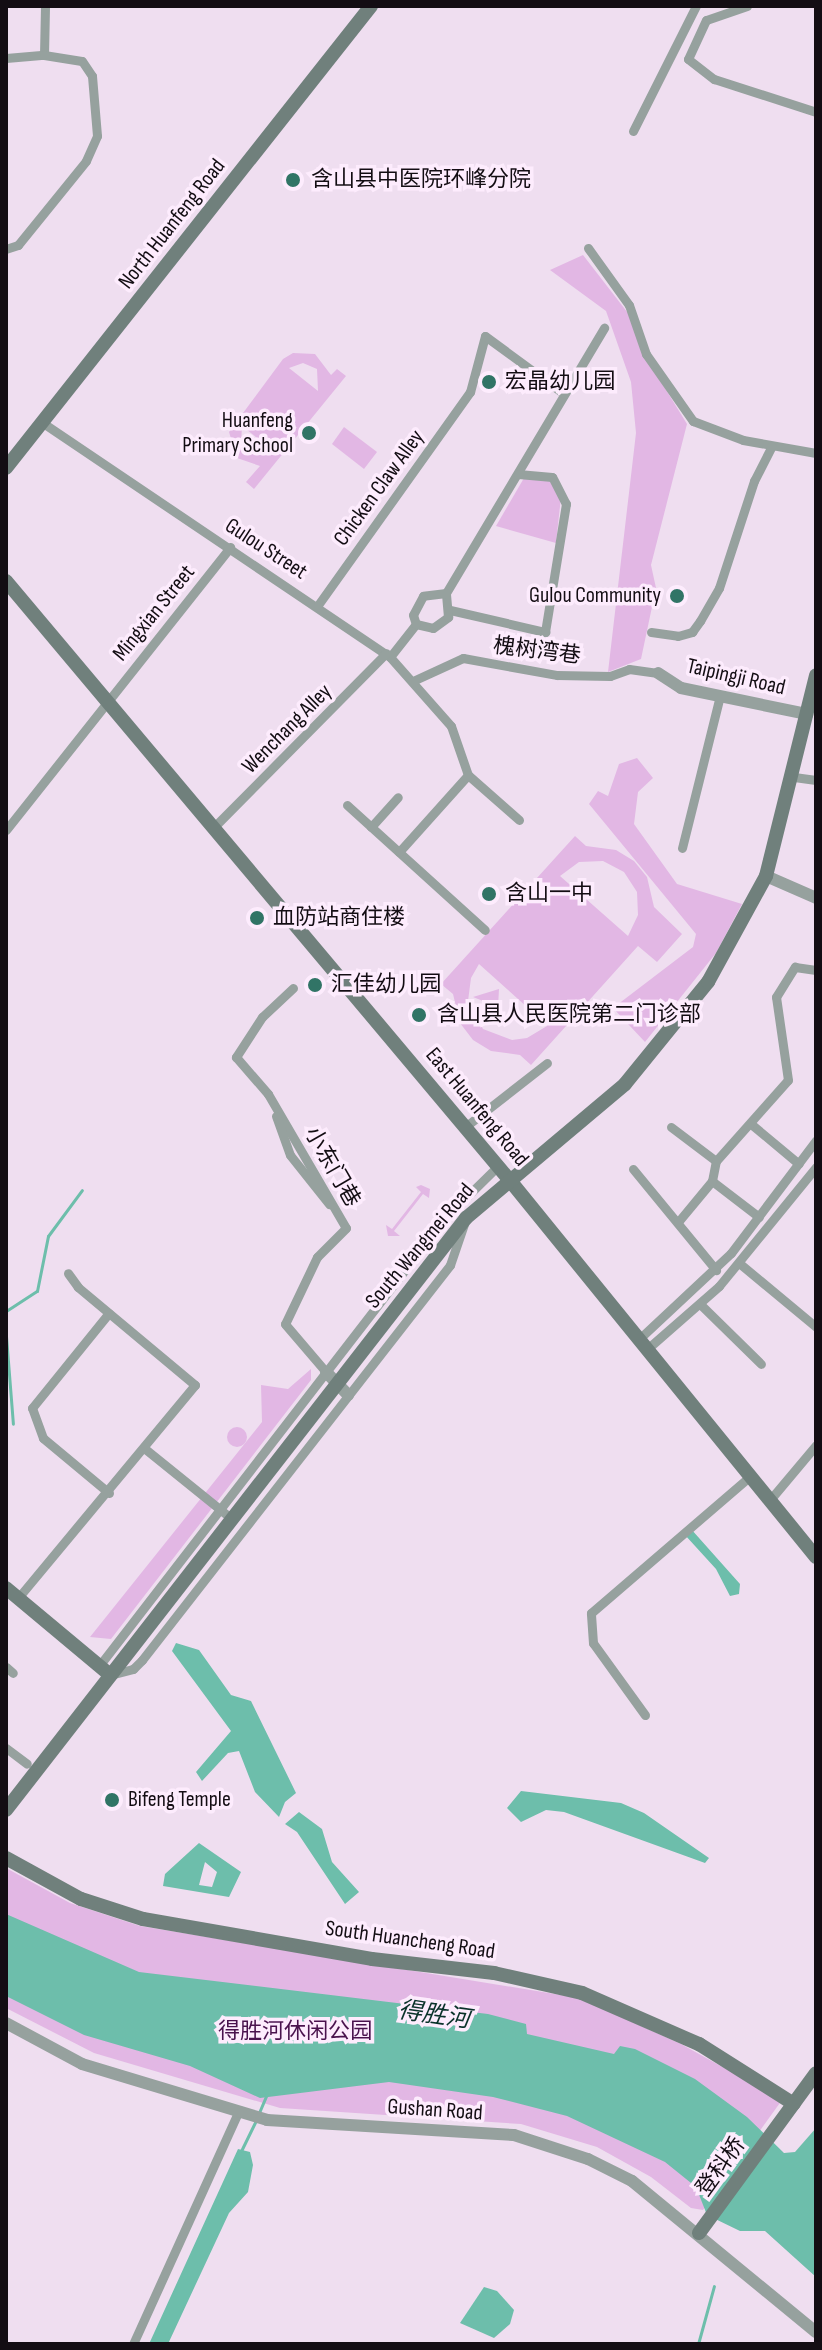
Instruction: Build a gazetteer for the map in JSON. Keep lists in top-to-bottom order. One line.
{"streets":{"main road":["North Huanfeng Road","East Huanfeng Road","South Wangmei Road","South Huancheng Road","登科桥"],"street":["Chicken Claw Alley","Gulou Street","Mingxian Street","槐树湾巷","Taipingji Road","Wenchang Alley","小东门巷","Gushan Road"]},"crossings":[["North Huanfeng Road","Gulou Street"],["Chicken Claw Alley","Gulou Street"],["Gulou Street","Mingxian Street"],["Gulou Street","槐树湾巷"],["Gulou Street","Wenchang Alley"],["Mingxian Street","East Huanfeng Road"],["槐树湾巷","Taipingji Road"],["Taipingji Road","South Wangmei Road"],["Wenchang Alley","East Huanfeng Road"],["East Huanfeng Road","South Wangmei Road"],["South Huancheng Road","登科桥"],["Gushan Road","登科桥"]],"water":["得胜河"],"parks":["得胜河休闲公园"],"places":["含山县中医院环峰分院","宏晶幼儿园","Huanfeng Primary School","Gulou Community","含山一中","血防站商住楼","汇佳幼儿园","含山县人民医院第二门诊部","Bifeng Temple"]}
